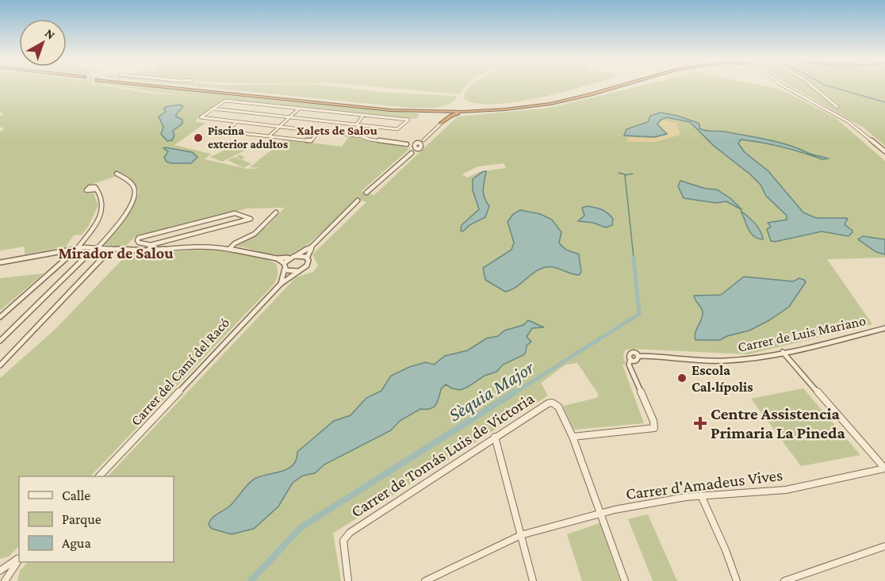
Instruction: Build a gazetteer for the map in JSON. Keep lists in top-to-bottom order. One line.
{"streets":{"street":["Carrer de Luis Mariano","Carrer del Camí del Racó","Carrer de Tomás Luis de Victoria","Carrer d'Amadeus Vives"]},"crossings":[["Carrer de Luis Mariano","Carrer de Tomás Luis de Victoria"]],"districts":["Xalets de Salou","Mirador de Salou"],"water":["Sèquia Major"],"places":{"other":["Piscina exterior adultos","Escola Cal·lípolis"],"health":["Centre Assistencia Primaria La Pineda"]},"legend":["Calle","Parque","Agua"],"north":"top right"}
